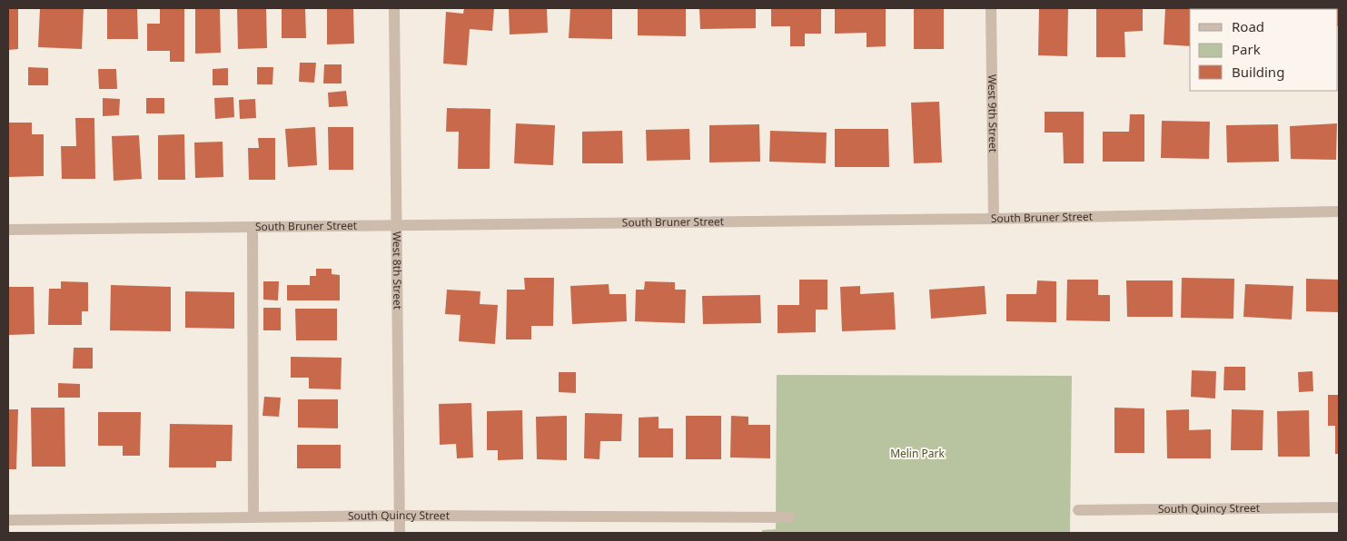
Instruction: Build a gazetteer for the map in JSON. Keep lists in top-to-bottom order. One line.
{"streets":{"street":["West 9th Street","South Bruner Street","West 8th Street","South Quincy Street"]},"crossings":[["West 9th Street","South Bruner Street"],["South Bruner Street","West 8th Street"],["West 8th Street","South Quincy Street"]],"parks":["Melin Park"],"legend":["Road","Park","Building"]}
